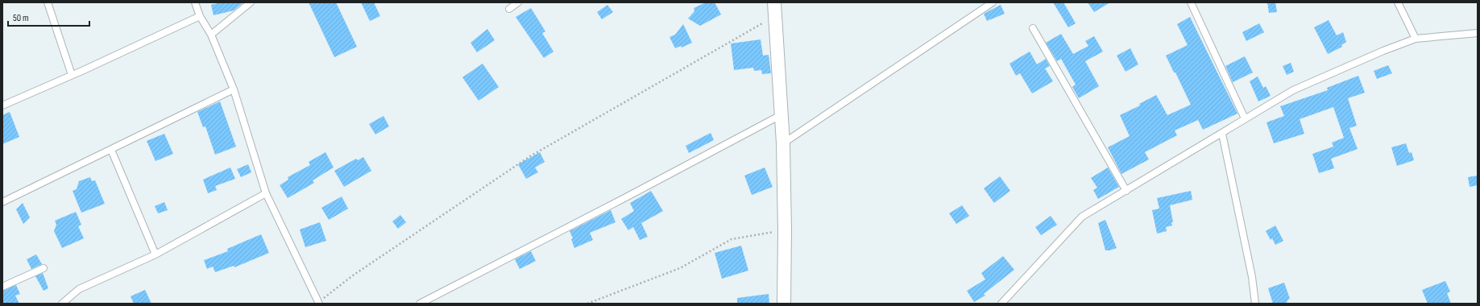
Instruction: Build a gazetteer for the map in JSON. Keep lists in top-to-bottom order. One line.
{"scale_bar":"50 m"}
